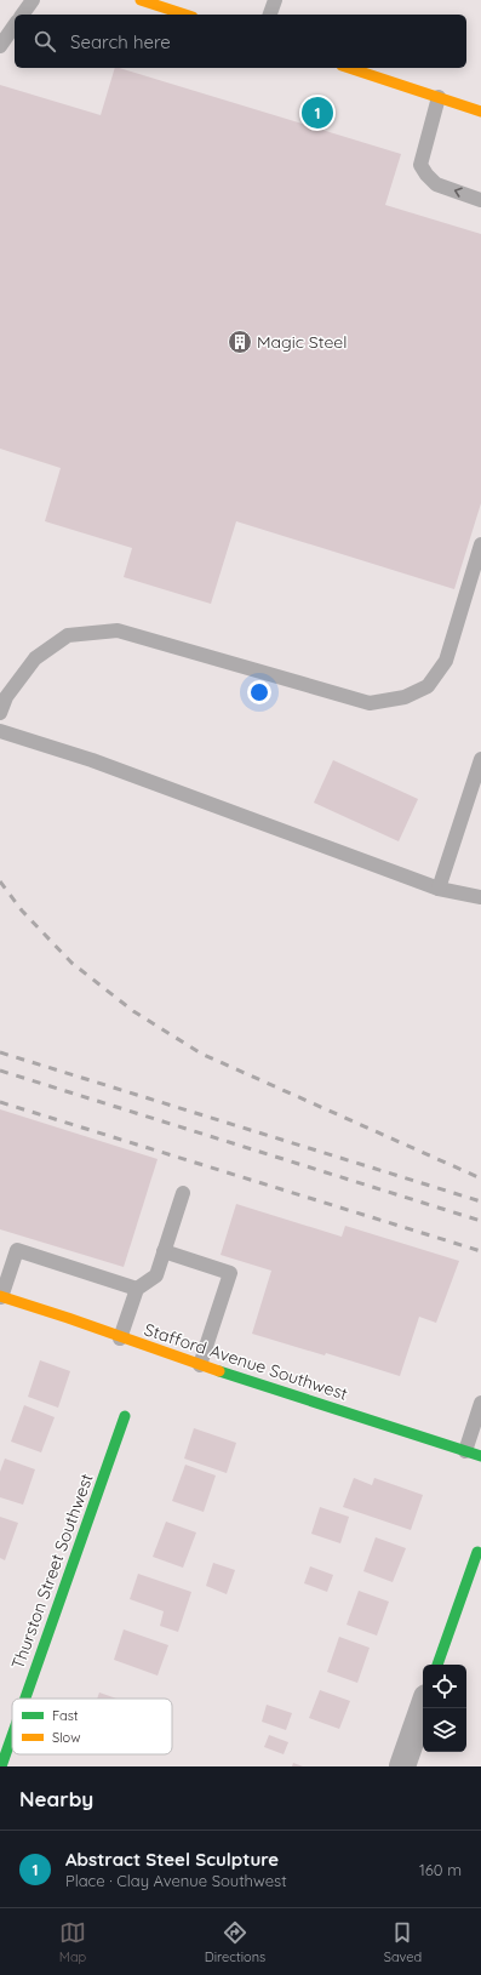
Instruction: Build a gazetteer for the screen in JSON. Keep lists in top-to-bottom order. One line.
{"streets":{"street":["Stafford Avenue Southwest","Thurston Street Southwest"]},"places":{"building":["Magic Steel"]},"legend":["Fast","Slow"],"page":{"search":"Search here","pins":"1","heading":"Nearby","list":[{"mark":"1","name":"Abstract Steel Sculpture","note":"Place · Clay Avenue Southwest","value":"160 m"}],"nav":["Map","Directions","Saved"]}}
